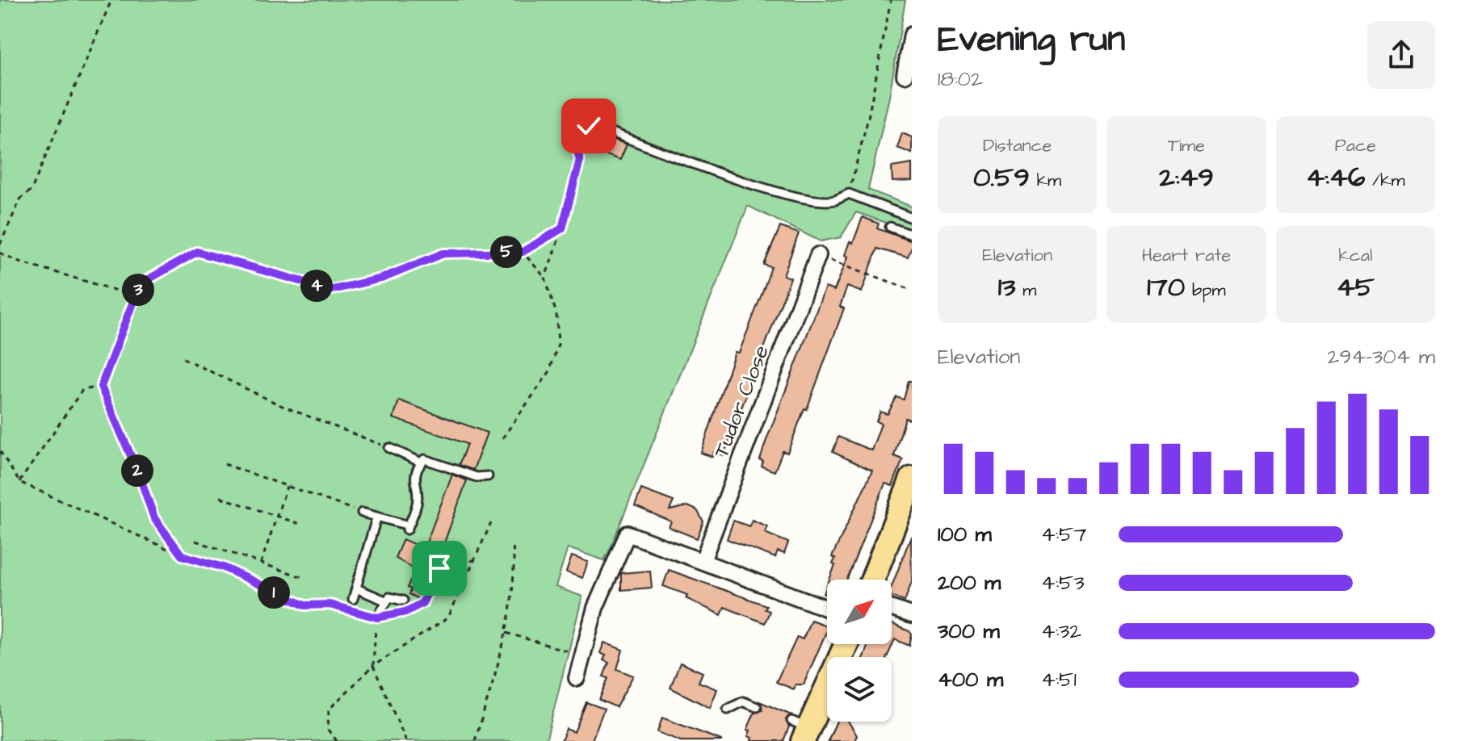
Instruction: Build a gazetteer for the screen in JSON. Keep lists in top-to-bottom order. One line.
{"streets":{"street":["Tudor Close"]},"north":"top right","page":{"heading":["Evening run","18:02"],"stats":[["Distance","0.59 km"],["Time","2:49"],["Pace","4:46 /km"],["Elevation","13 m"],["Heart rate","170 bpm"],["kcal","45"]],"pins":["5","4","3","2","1"],"chart":["Elevation","294–304 m"],"list":[{"name":"100 m","note":"4:57"},{"name":"200 m","note":"4:53"},{"name":"300 m","note":"4:32"},{"name":"400 m","note":"4:51"}]}}
